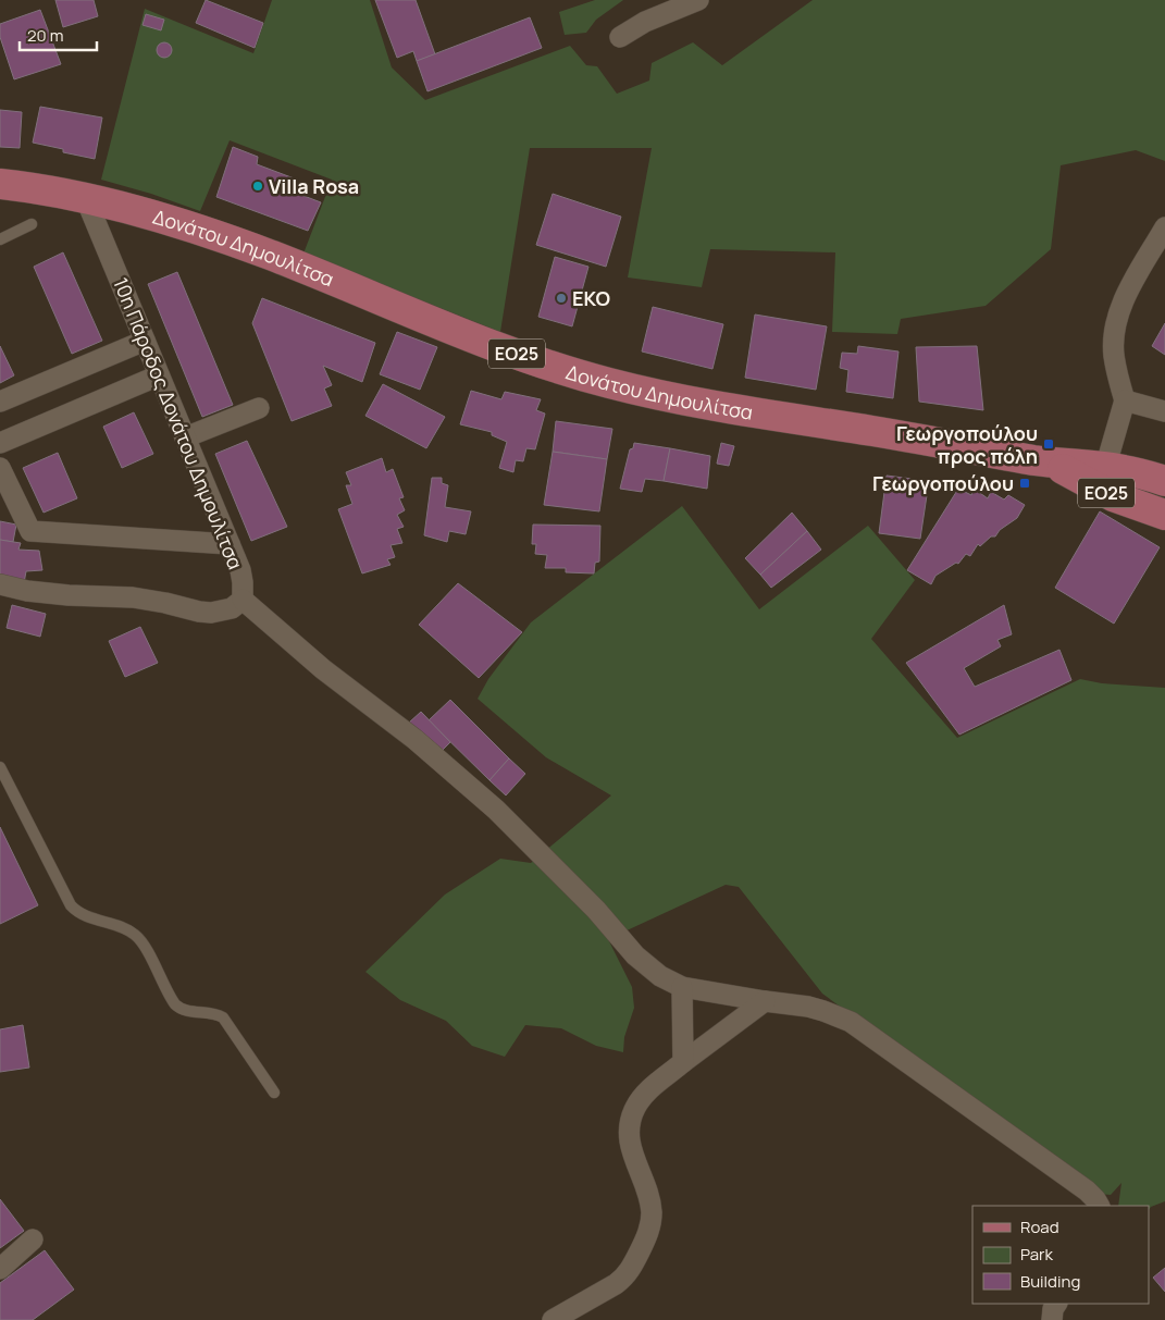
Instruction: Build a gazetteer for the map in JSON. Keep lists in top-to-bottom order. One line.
{"streets":{"main road":["Δονάτου Δημουλίτσα","ΕΟ25"],"street":["10η Πάροδος Δονάτου Δημουλίτσα"]},"crossings":[["Δονάτου Δημουλίτσα","ΕΟ25"],["Δονάτου Δημουλίτσα","10η Πάροδος Δονάτου Δημουλίτσα"]],"places":{"other":["Villa Rosa","EKO"],"transit":["Γεωργοπούλου προς πόλη","Γεωργοπούλου"]},"legend":["Road","Park","Building"],"scale_bar":"20 m"}
